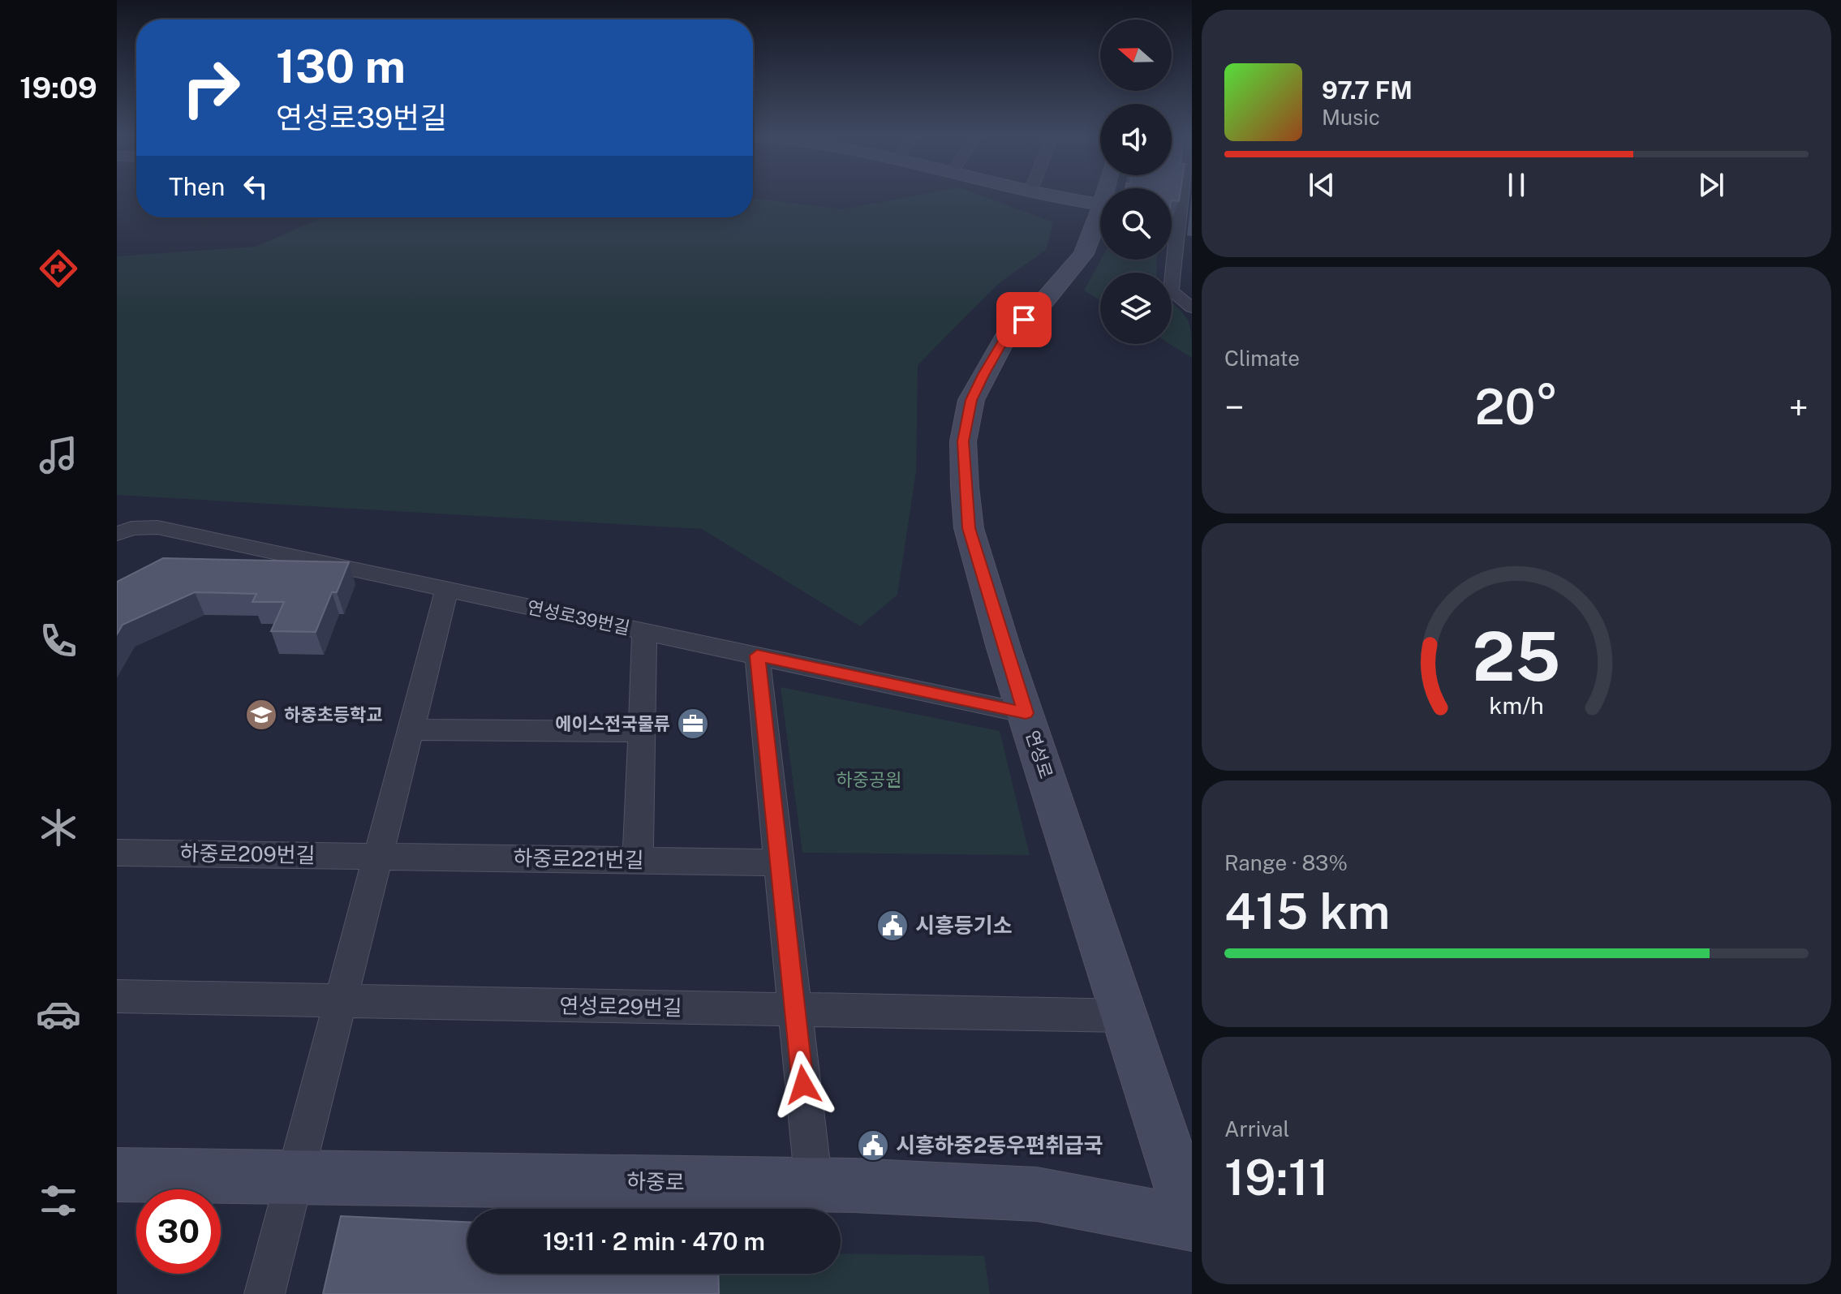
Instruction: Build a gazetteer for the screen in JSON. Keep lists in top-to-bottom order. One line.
{"streets":{"street":["연성로39번길","연성로","하중로209번길","하중로221번길","연성로29번길","하중로"]},"crossings":[["연성로39번길","연성로"],["연성로","연성로29번길"],["연성로","하중로"],["하중로209번길","하중로221번길"]],"parks":["하중공원"],"places":{"school or university":["하중초등학교"],"office":["에이스전국물류"],"public building":["시흥등기소","시흥하중2동우편취급국"]},"north":"left","page":{"tabs":"19:09","turn":["130 m","연성로39번길"],"song":["97.7 FM","Music"],"then":"Then","tile":["Climate",["Range · 83%","415 km"],["Arrival","19:11"]],"heat":["−","20°","+"],"limit":"30","trip":"19:11 · 2 min · 470 m","gauge":["25","km/h"]}}
